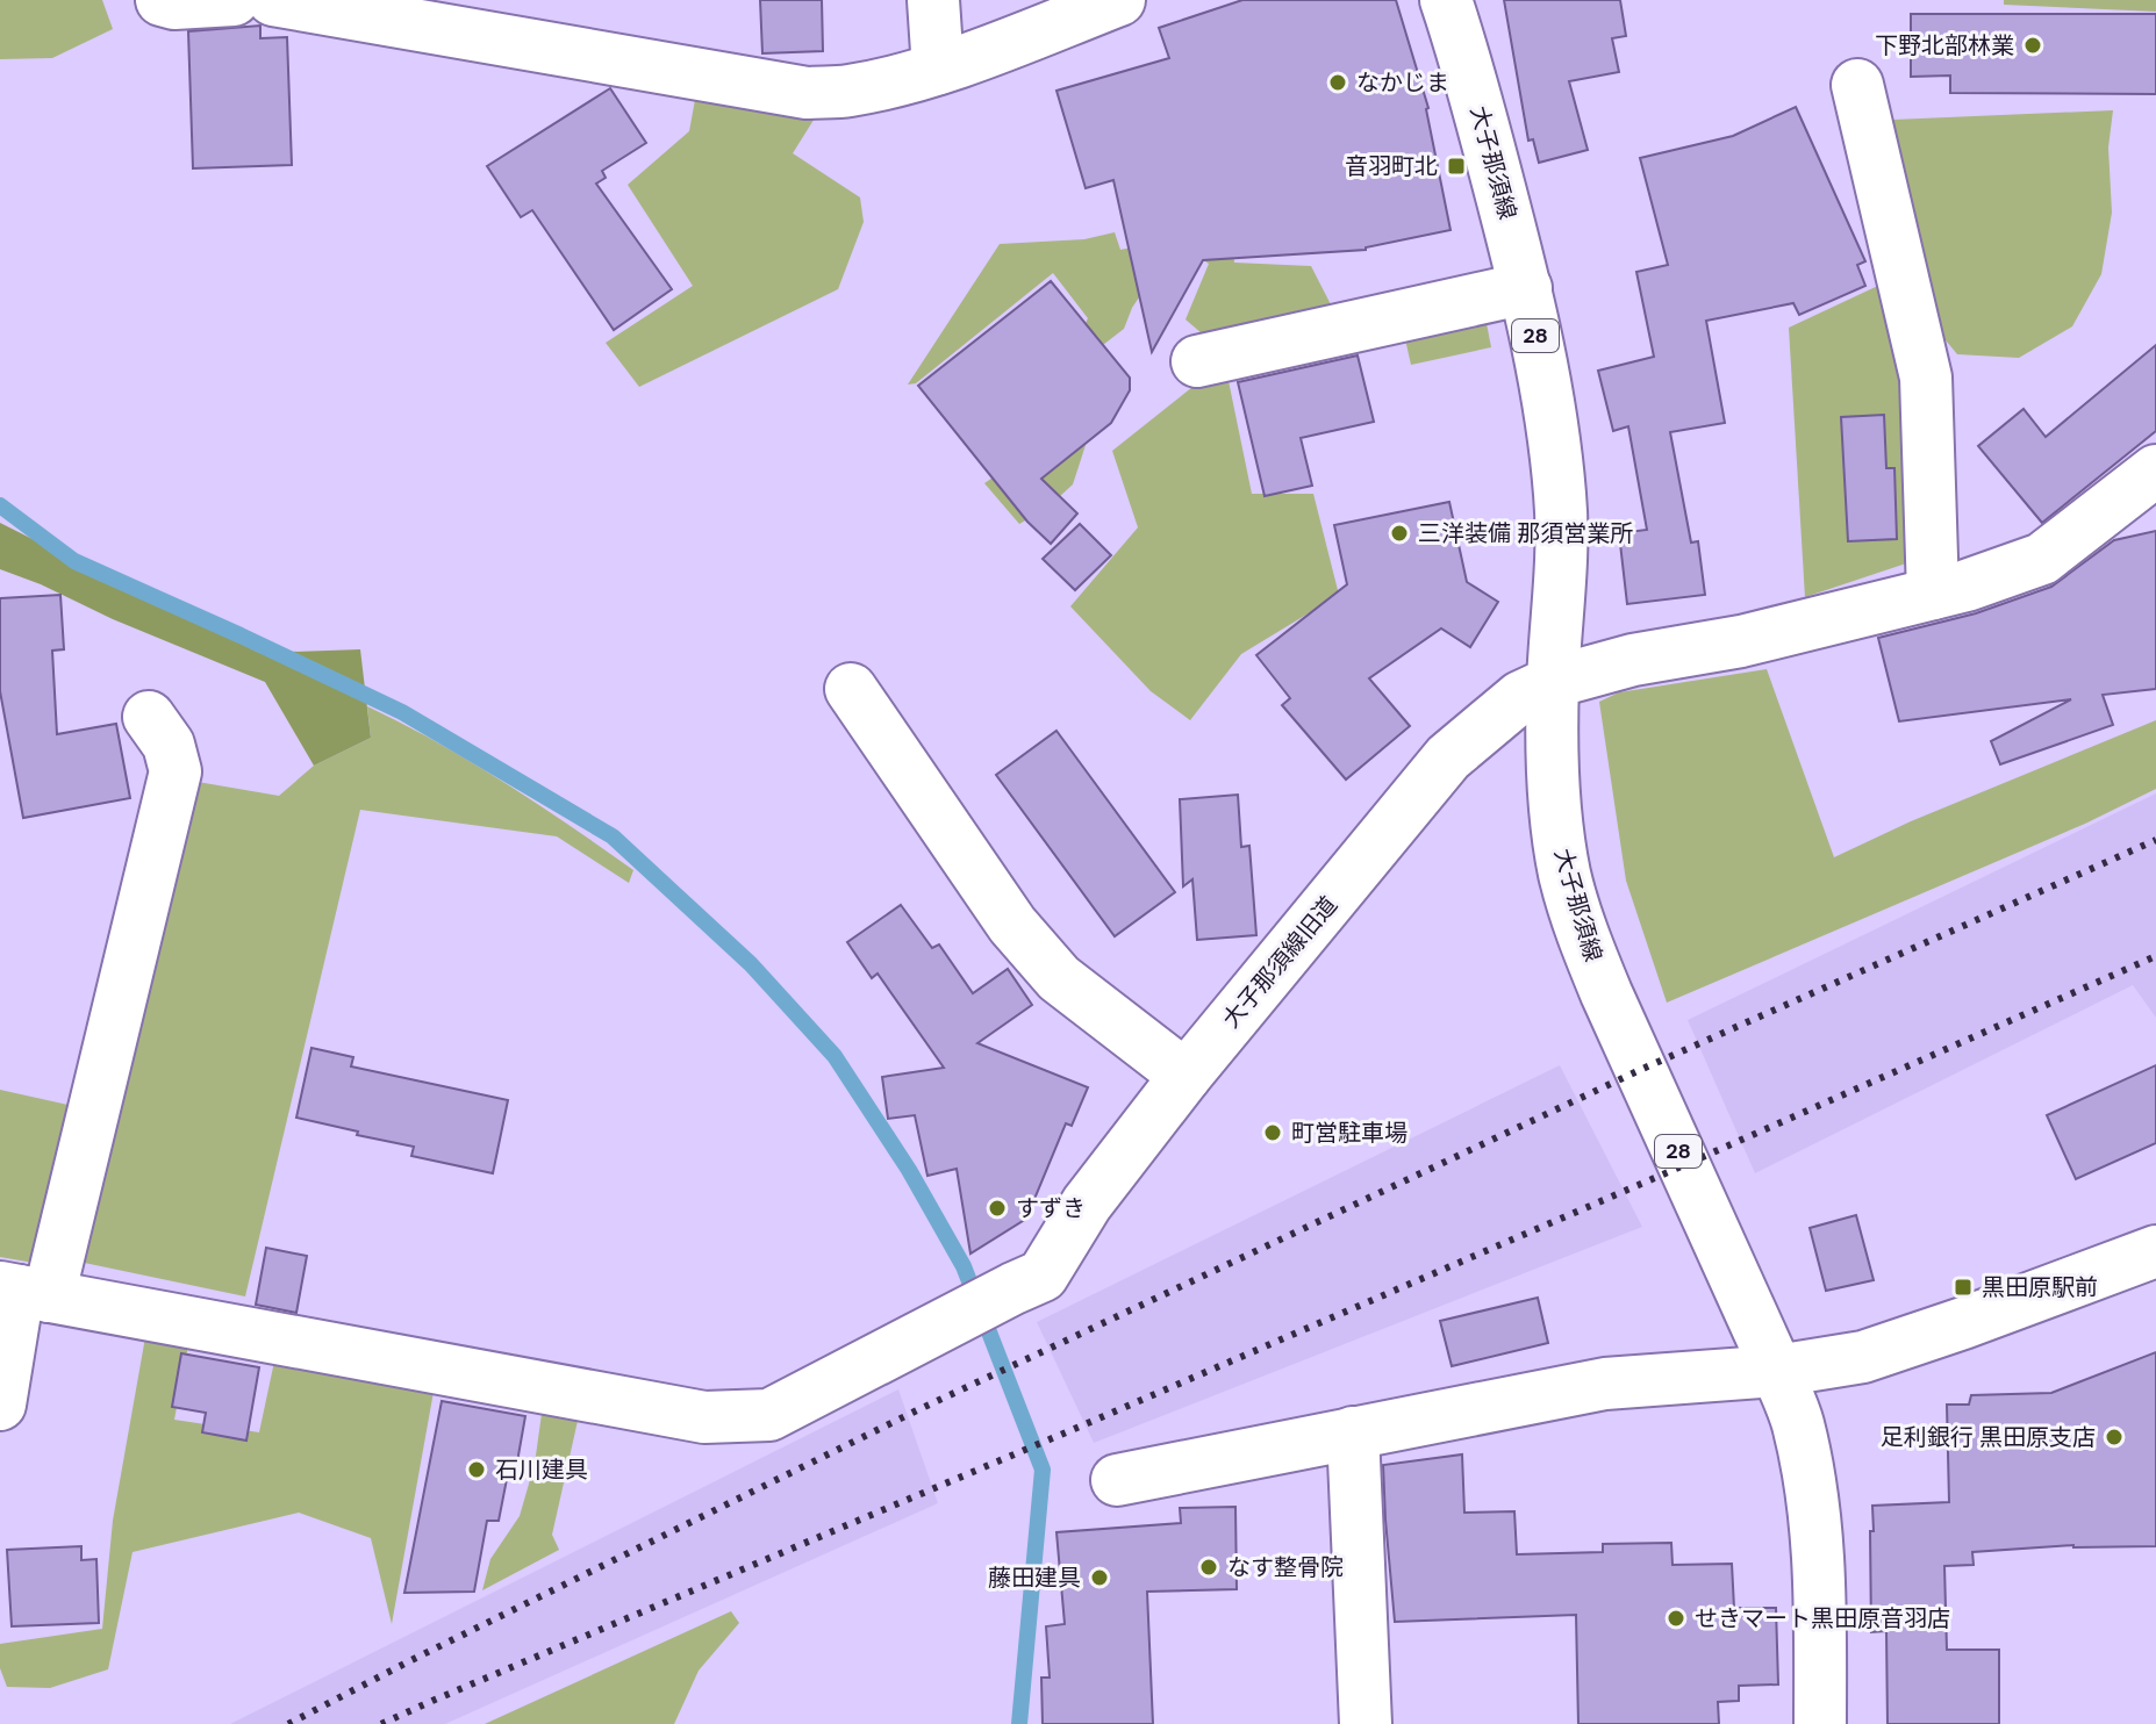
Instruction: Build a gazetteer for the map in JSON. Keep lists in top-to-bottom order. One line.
{"streets":{"street":["大子那須線","28","大子那須線旧道"]},"crossings":[["大子那須線","大子那須線旧道"]],"places":{"other":["下野北部林業","なかじま","三洋装備 那須営業所","町営駐車場","すずき","足利銀行 黒田原支店","石川建具","なす整骨院","藤田建具","せきマート黒田原音羽店"],"transit":["音羽町北","黒田原駅前"]}}
